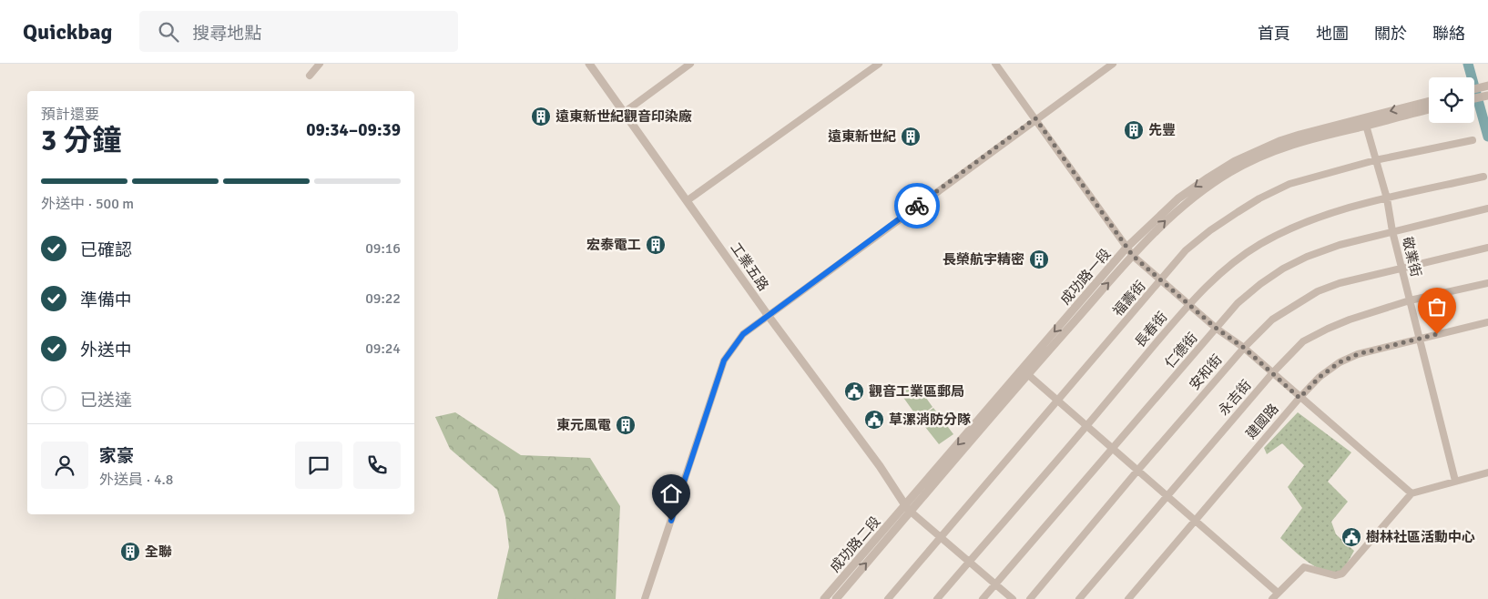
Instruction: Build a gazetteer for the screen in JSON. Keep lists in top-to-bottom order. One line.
{"streets":{"street":["敬業街","工業五路","成功路一段","福壽街","長春街","仁德街","安和街","永吉街","建國路","成功路二段"]},"crossings":[["敬業街","成功路一段"],["敬業街","福壽街"],["敬業街","長春街"],["敬業街","仁德街"],["敬業街","安和街"],["敬業街","永吉街"],["敬業街","建國路"],["工業五路","成功路一段"],["工業五路","成功路二段"],["成功路一段","成功路二段"]],"places":{"building":["遠東新世紀觀音印染廠","先豐","遠東新世紀","宏泰電工","長榮航宇精密","東元風電","全聯"],"public building":["觀音工業區郵局","草漯消防分隊","樹林社區活動中心"]},"page":{"header":"Quickbag","search":"搜尋地點","nav":["首頁","地圖","關於","聯絡"],"heading":["3 分鐘","預計還要","09:34–09:39"],"panel":["家豪","外送員 · 4.8"],"bar":"外送中 · 500 m","list":[["已確認","09:16"],["準備中","09:22"],["外送中","09:24"],"已送達"]}}
